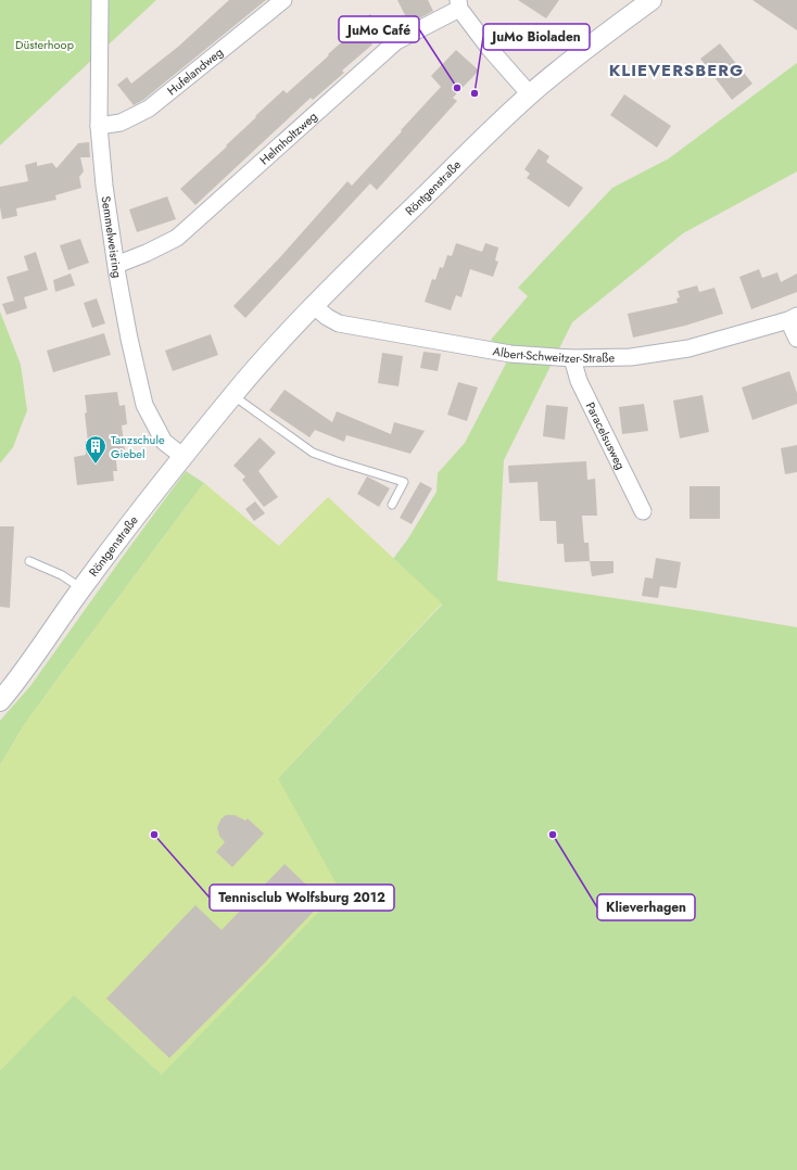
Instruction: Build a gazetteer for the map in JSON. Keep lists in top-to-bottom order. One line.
{"streets":{"street":["Hufelandweg","Helmholtzweg","Röntgenstraße","Semmelweisring","Albert-Schweitzer-Straße","Paracelsusweg"]},"crossings":[["Hufelandweg","Semmelweisring"],["Helmholtzweg","Semmelweisring"],["Röntgenstraße","Semmelweisring"],["Röntgenstraße","Albert-Schweitzer-Straße"],["Albert-Schweitzer-Straße","Paracelsusweg"]],"districts":["KLIEVERSBERG"],"parks":["Düsterhoop"],"places":{"other":["JuMo Café","JuMo Bioladen","Tennisclub Wolfsburg 2012","Klieverhagen"],"building":["Tanzschule Giebel"]}}
